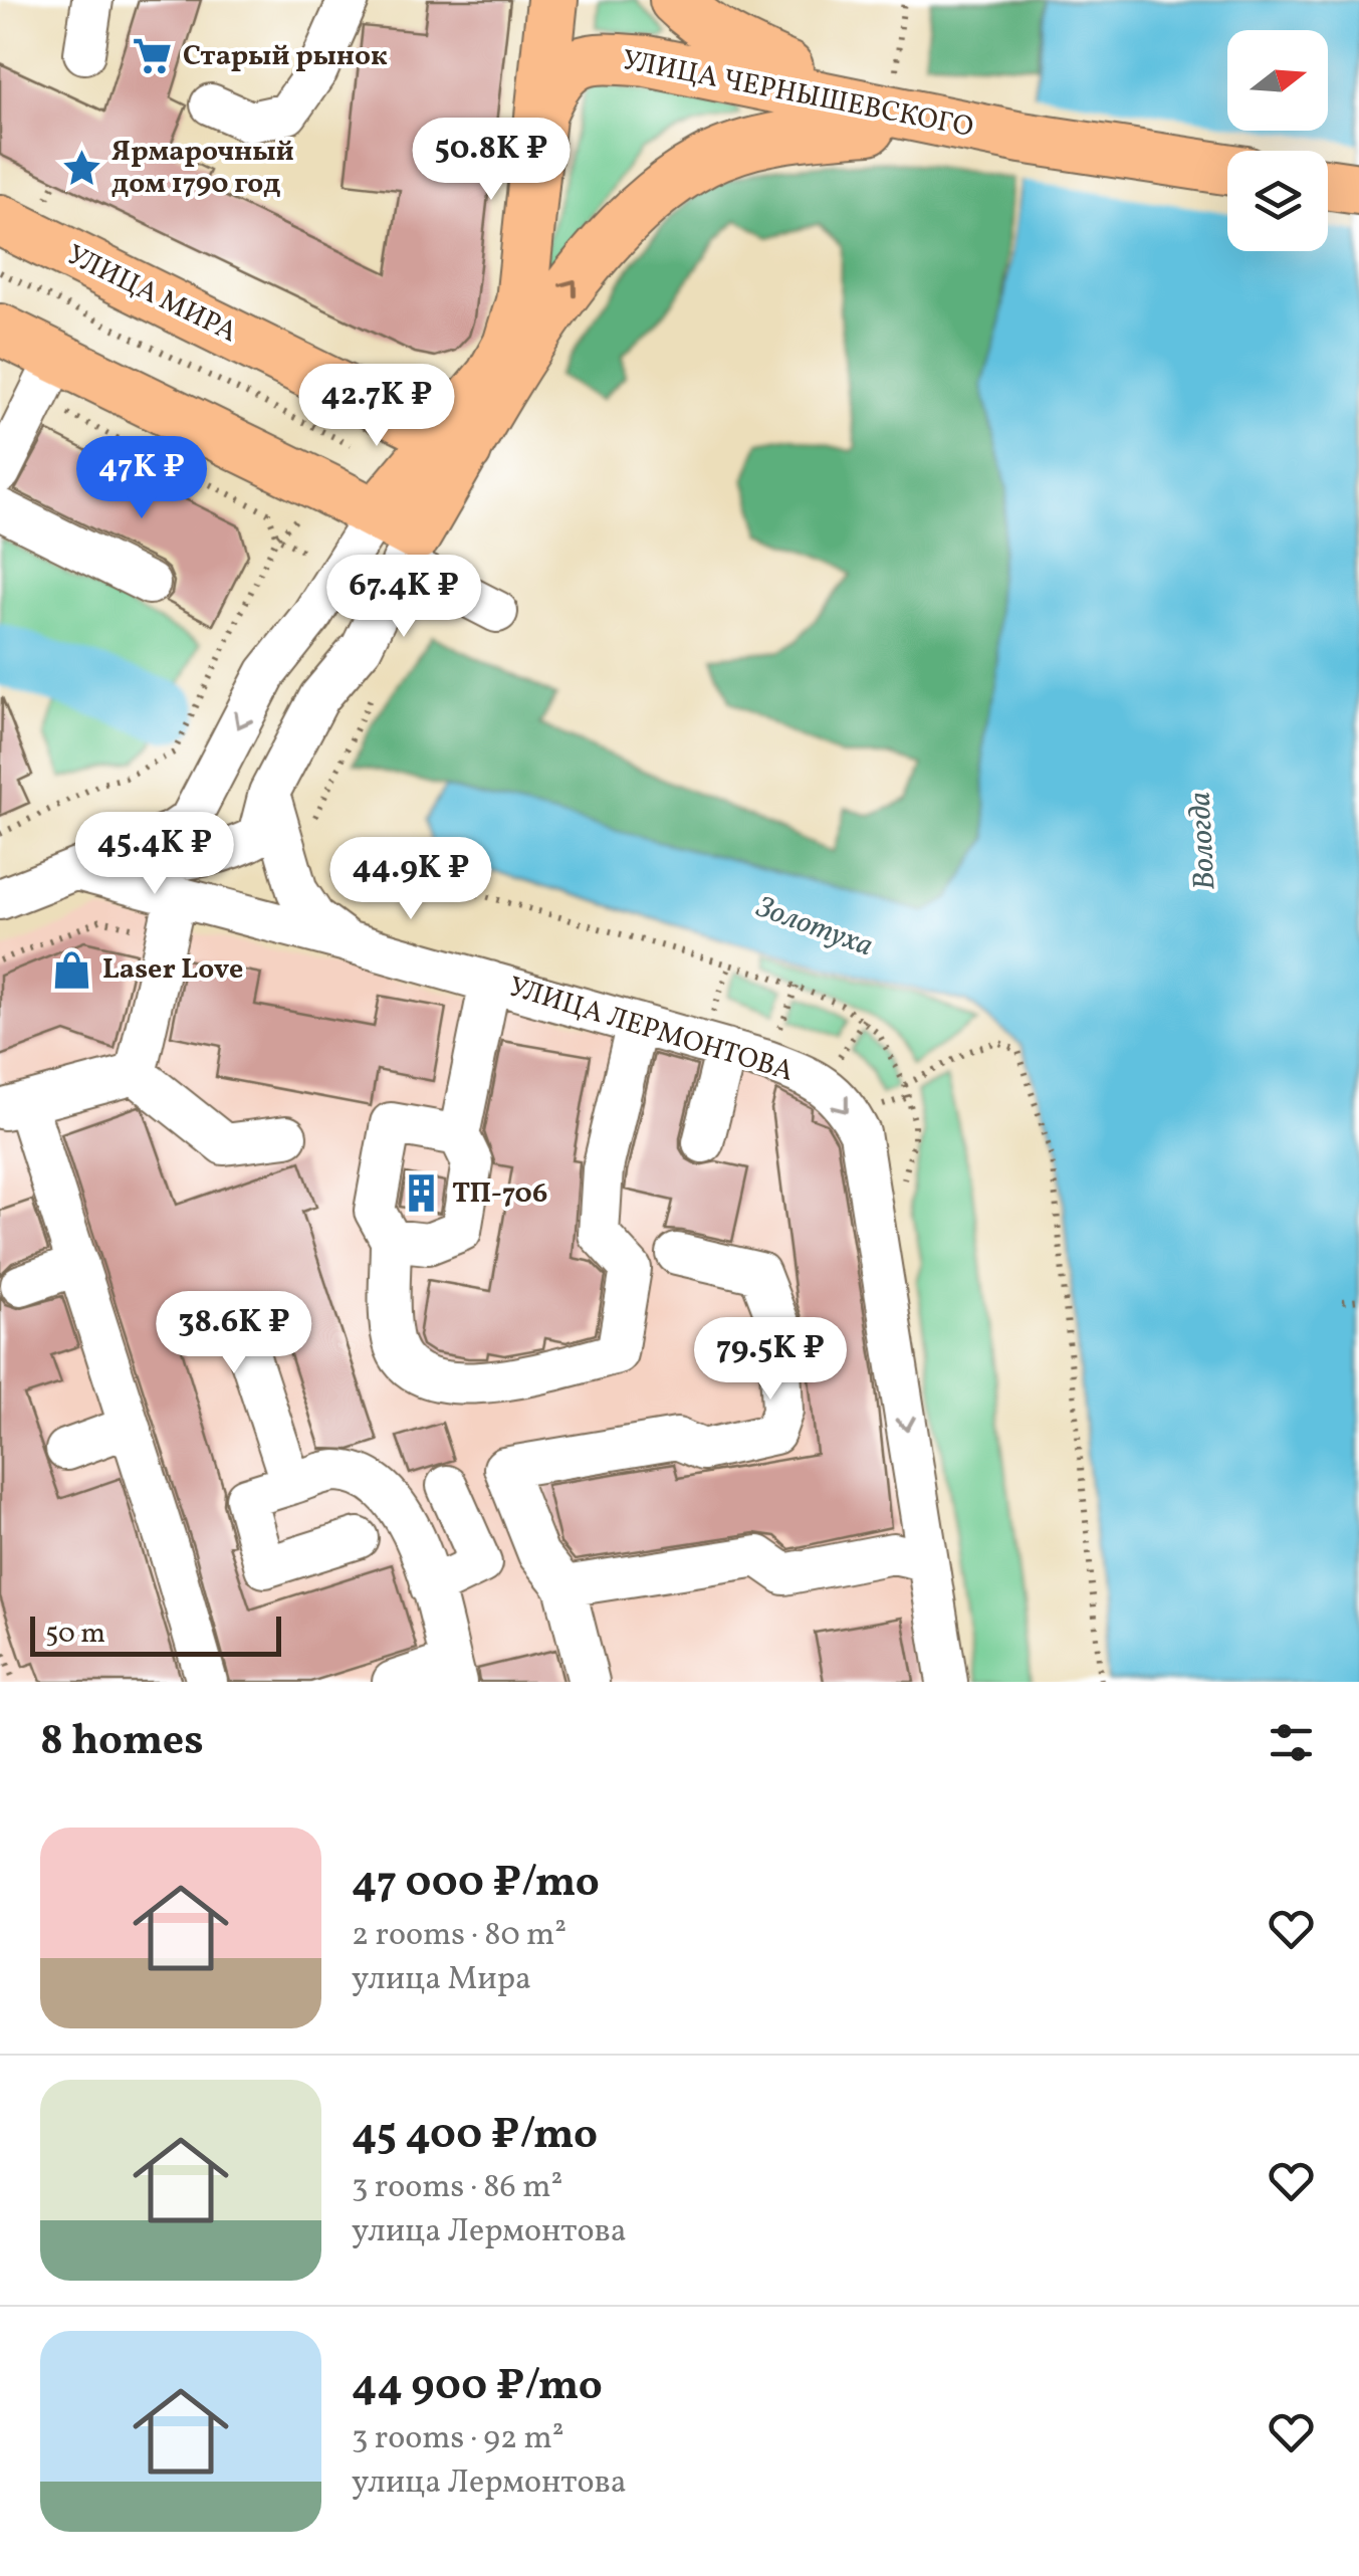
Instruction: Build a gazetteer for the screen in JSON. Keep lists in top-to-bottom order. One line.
{"streets":{"main road":["УЛИЦА ЧЕРНЫШЕВСКОГО","УЛИЦА МИРА"],"street":["УЛИЦА ЛЕРМОНТОВА"]},"water":["Вологда","Золотуха"],"places":{"supermarket":["Старый рынок"],"place":["Ярмарочный дом 1790 год"],"shop":["Laser Love"],"building":["ТП-706"]},"scale_bar":"50 m","north":"right","page":{"price":["50.8K ₽","42.7K ₽","47K ₽","67.4K ₽","45.4K ₽","44.9K ₽","38.6K ₽","79.5K ₽"],"scale":"50 m","heading":"8 homes","list":[{"name":"47 000 ₽/mo","note":"2 rooms · 80 m² · улица Мира"},{"name":"45 400 ₽/mo","note":"3 rooms · 86 m² · улица Лермонтова"},{"name":"44 900 ₽/mo","note":"3 rooms · 92 m² · улица Лермонтова"}]}}
